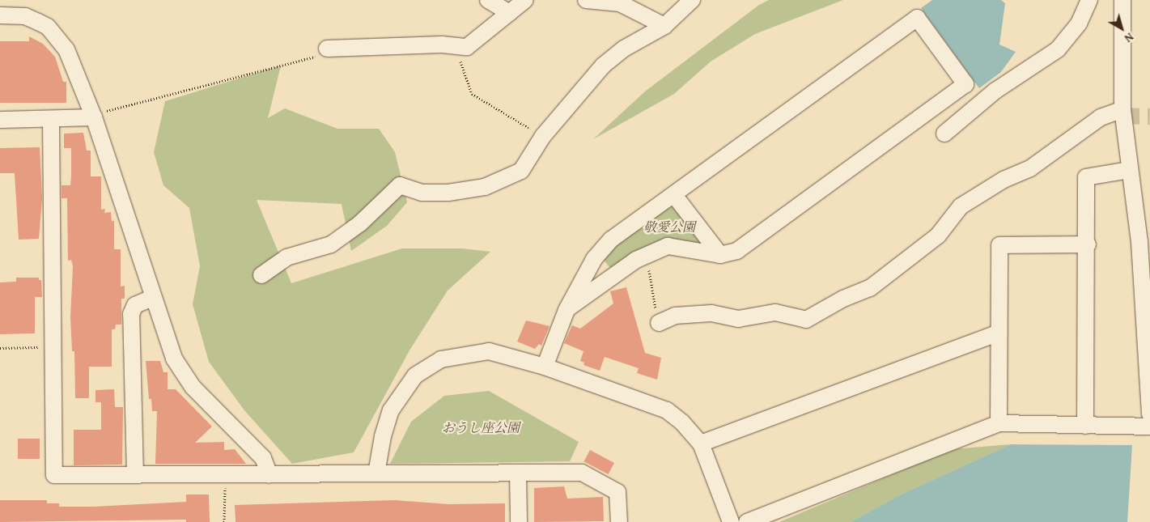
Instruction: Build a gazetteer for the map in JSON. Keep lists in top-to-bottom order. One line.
{"parks":["敬愛公園","おうし座公園"],"north":"bottom right"}
